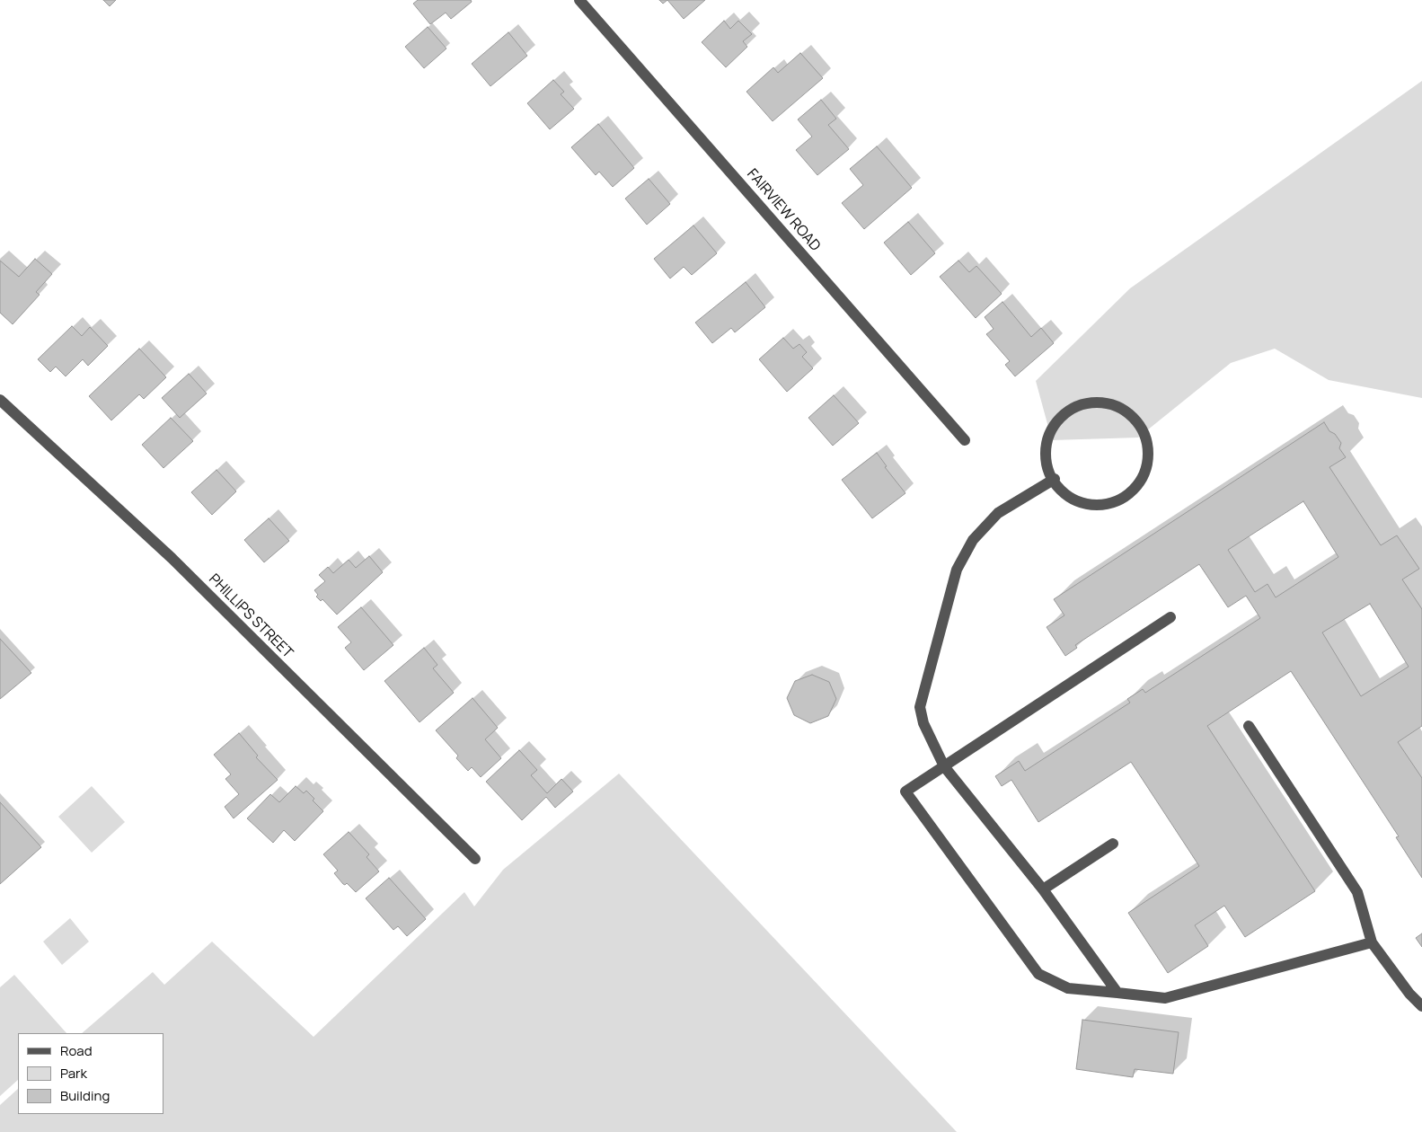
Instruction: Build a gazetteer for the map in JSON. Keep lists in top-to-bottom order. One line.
{"streets":{"street":["FAIRVIEW ROAD","PHILLIPS STREET"]},"legend":["Road","Park","Building"]}
